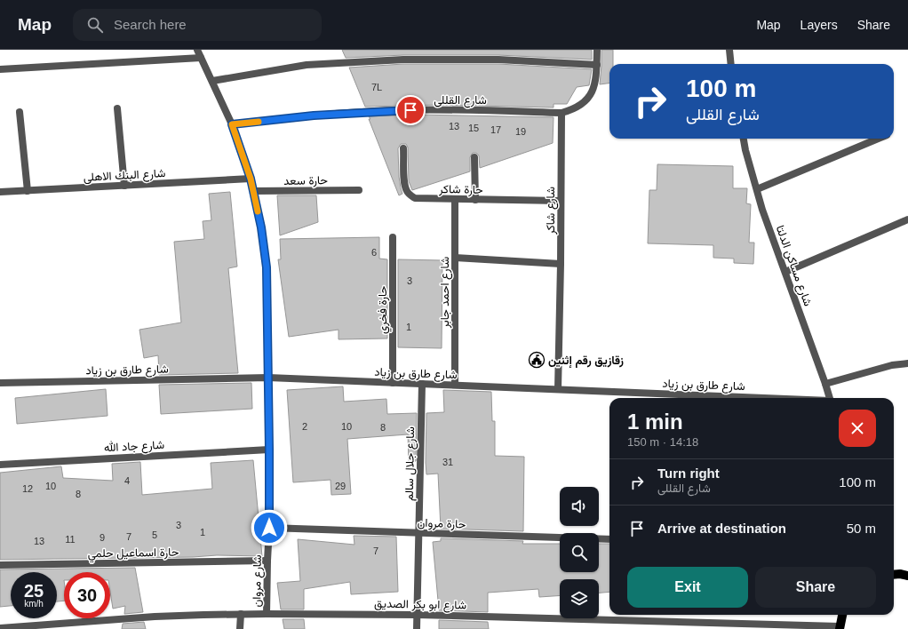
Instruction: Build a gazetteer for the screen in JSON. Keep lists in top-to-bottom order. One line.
{"streets":{"street":["شارع القللى","شارع البنك الاهلى","حارة سعد","حارة شاكر","شارع شاكر","شارع مساكن الدلتا","شارع احمد جابر","حارة فخري","شارع طارق بن زياد","شارع جاد الله","شارع جلال سالم","حارة مروان","حارة اسماعيل حلمي","شارع مروان","شارع ابو بكر الصديق"]},"crossings":[["شارع القللى","شارع شاكر"],["شارع القللى","شارع مروان"],["شارع البنك الاهلى","شارع مروان"],["حارة سعد","شارع مروان"],["حارة شاكر","شارع شاكر"],["حارة شاكر","شارع احمد جابر"],["شارع شاكر","شارع طارق بن زياد"],["شارع احمد جابر","شارع طارق بن زياد"],["حارة فخري","شارع طارق بن زياد"],["شارع طارق بن زياد","شارع جلال سالم"],["شارع طارق بن زياد","شارع مروان"],["شارع جاد الله","شارع مروان"],["شارع جلال سالم","حارة مروان"],["شارع جلال سالم","شارع ابو بكر الصديق"],["حارة مروان","شارع مروان"],["حارة اسماعيل حلمي","شارع مروان"],["شارع مروان","شارع ابو بكر الصديق"]],"places":{"public building":["زقازيق رقم إثنين"]},"house_numbers":["7L","13","15","17","19","6","3","1","2","10","8","31","4","10","29","12","8","3","1","5","7","9","11","13","7"],"page":{"header":"Map","search":"Search here","nav":["Map","Layers","Share"],"turn":["100 m","شارع القللى"],"heading":["1 min","150 m · 14:18"],"list":[{"name":"Turn right","note":"شارع القللى","value":"100 m"},{"name":"Arrive at destination","value":"50 m"}],"buttons":["Exit","Share"],"speed":"25 km/h","limit":"30"}}
